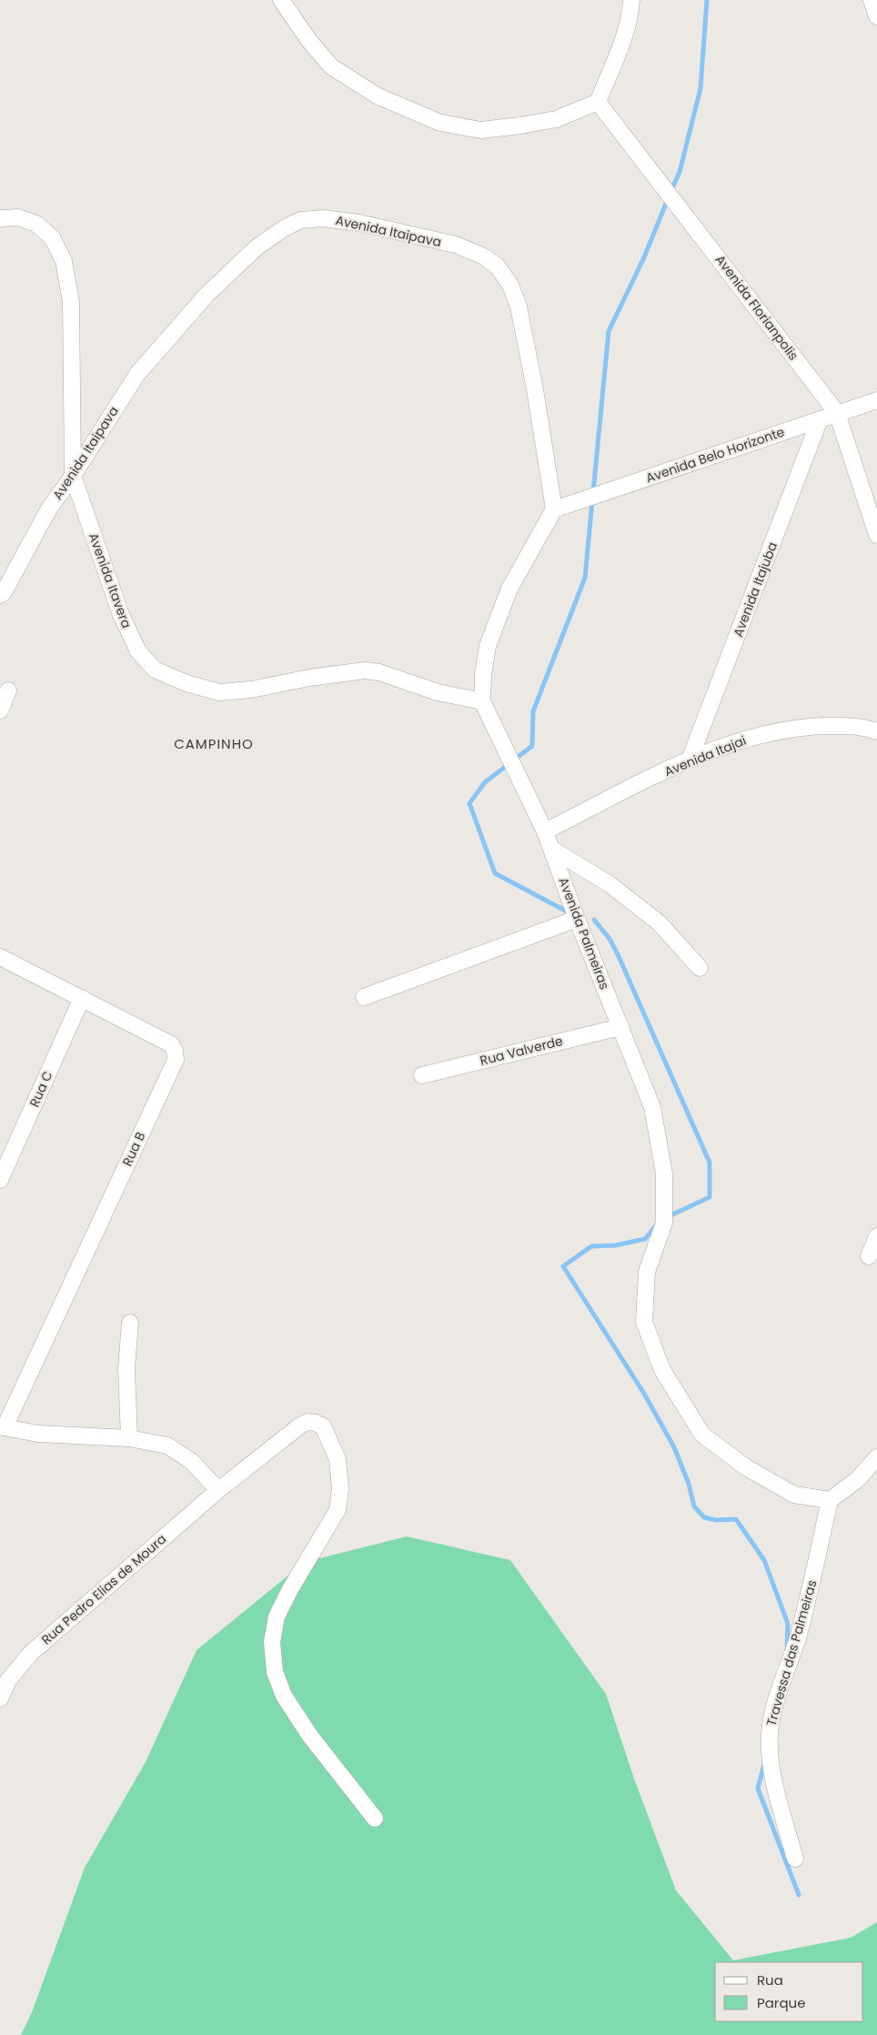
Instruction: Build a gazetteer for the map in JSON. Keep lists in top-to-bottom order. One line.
{"streets":{"street":["Avenida Itaipava","Avenida Florianpolis","Avenida Belo Horizonte","Avenida Itavera","Avenida Itajuba","Avenida Itajai","Avenida Palmeiras","Rua Valverde","Rua C","Rua B","Rua Pedro Elias de Moura","Travessa das Palmeiras"]},"crossings":[["Avenida Itaipava","Avenida Belo Horizonte"],["Avenida Itaipava","Avenida Itavera"],["Avenida Florianpolis","Avenida Belo Horizonte"],["Avenida Belo Horizonte","Avenida Itajuba"],["Avenida Itavera","Avenida Palmeiras"],["Avenida Itajuba","Avenida Itajai"],["Avenida Itajai","Avenida Palmeiras"],["Avenida Palmeiras","Rua Valverde"],["Avenida Palmeiras","Travessa das Palmeiras"],["Rua C","Rua B"]],"districts":["CAMPINHO"],"legend":["Rua","Parque"]}
